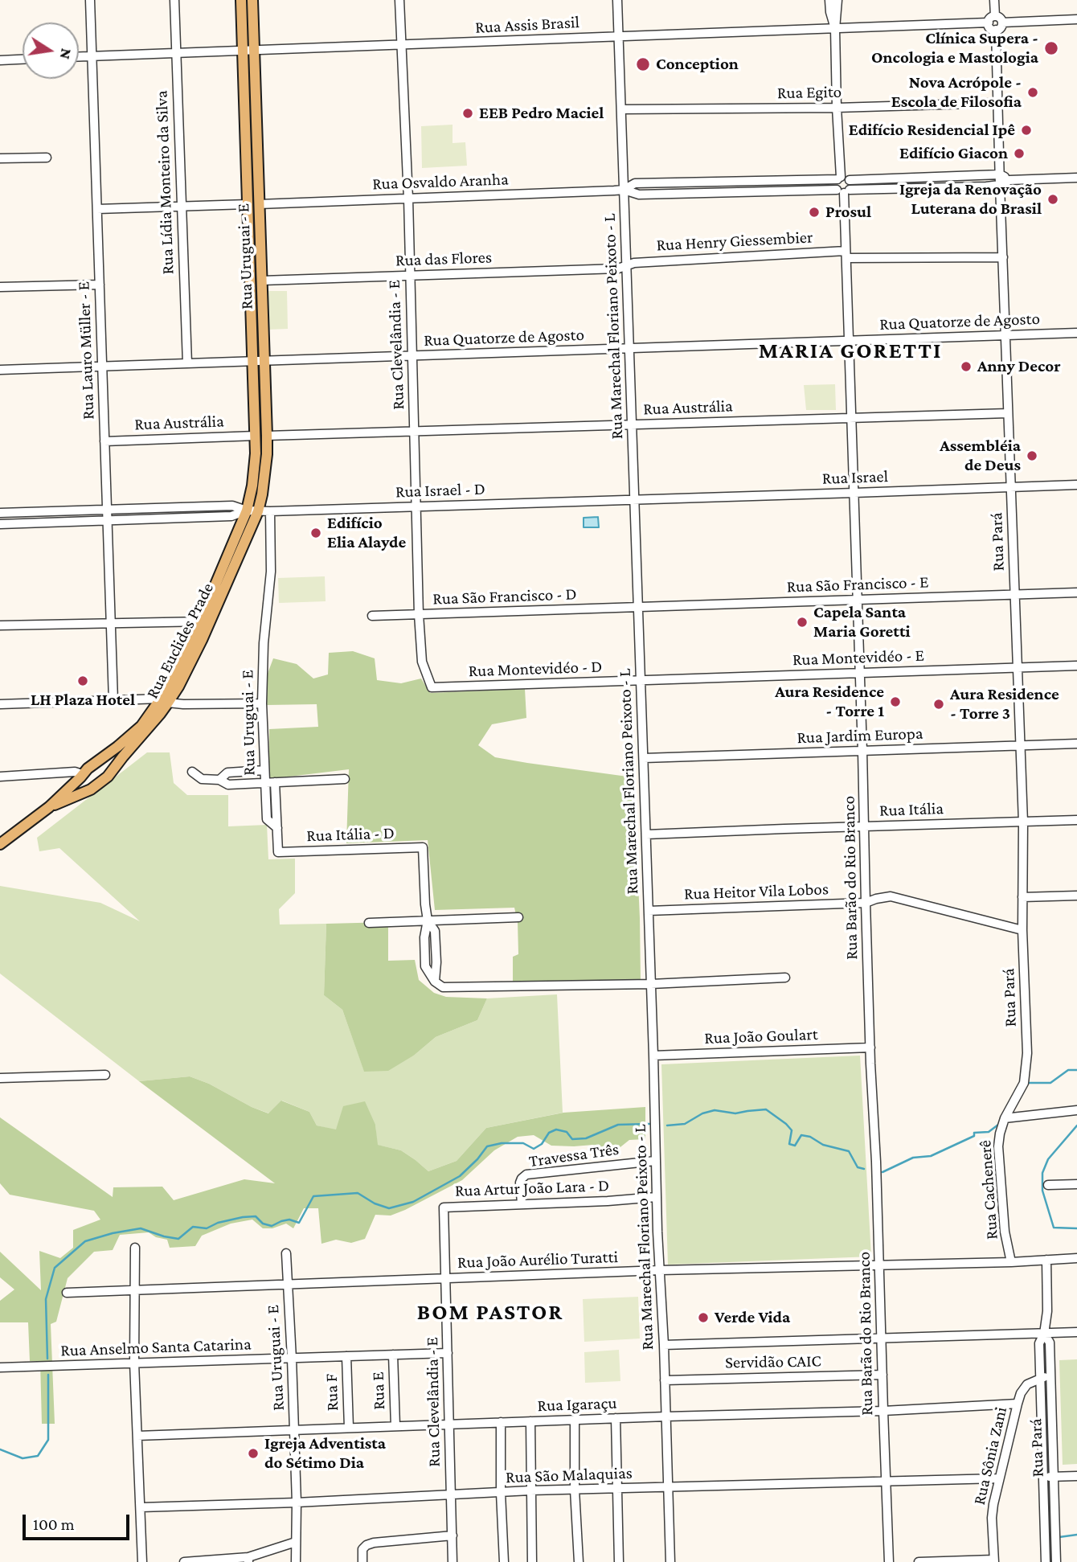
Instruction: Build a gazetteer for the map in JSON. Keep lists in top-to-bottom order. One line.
{"streets":{"main road":["Rua Uruguai - E","Rua Euclides Prade"],"street":["Rua Assis Brasil","Rua Egito","Rua Osvaldo Aranha","Rua Lídia Monteiro da Silva","Rua Henry Giessembier","Rua das Flores","Rua Quatorze de Agosto","Rua Marechal Floriano Peixoto - L","Rua Clevelândia - E","Rua Lauro Müller - E","Rua Austrália","Rua Israel","Rua Israel - D","Rua Pará","Rua São Francisco - E","Rua São Francisco - D","Rua Montevidéo - E","Rua Montevidéo - D","Rua Jardim Europa","Rua Itália","Rua Itália - D","Rua Barão do Rio Branco","Rua Heitor Vila Lobos","Rua João Goulart","Travessa Três","Rua Artur João Lara - D","Rua Cachenerê","Rua João Aurélio Turatti","Rua Anselmo Santa Catarina","Servidão CAIC","Rua E","Rua F","Rua Igaraçu","Rua Sônia Zani","Rua São Malaquias"]},"crossings":[["Rua Assis Brasil","Rua Lídia Monteiro da Silva"],["Rua Assis Brasil","Rua Uruguai - E"],["Rua Assis Brasil","Rua Marechal Floriano Peixoto - L"],["Rua Assis Brasil","Rua Clevelândia - E"],["Rua Assis Brasil","Rua Lauro Müller - E"],["Rua Assis Brasil","Rua Pará"],["Rua Egito","Rua Marechal Floriano Peixoto - L"],["Rua Egito","Rua Pará"],["Rua Osvaldo Aranha","Rua Uruguai - E"],["Rua Osvaldo Aranha","Rua Marechal Floriano Peixoto - L"],["Rua Osvaldo Aranha","Rua Clevelândia - E"],["Rua Osvaldo Aranha","Rua Pará"],["Rua Osvaldo Aranha","Rua Barão do Rio Branco"],["Rua Lídia Monteiro da Silva","Rua Quatorze de Agosto"],["Rua Henry Giessembier","Rua das Flores"],["Rua Henry Giessembier","Rua Marechal Floriano Peixoto - L"],["Rua Henry Giessembier","Rua Pará"],["Rua Henry Giessembier","Rua Barão do Rio Branco"],["Rua Uruguai - E","Rua das Flores"],["Rua Uruguai - E","Rua Quatorze de Agosto"],["Rua Uruguai - E","Rua Austrália"],["Rua Uruguai - E","Rua Israel - D"],["Rua Uruguai - E","Rua Euclides Prade"],["Rua Uruguai - E","Rua Itália - D"],["Rua Uruguai - E","Rua João Aurélio Turatti"],["Rua Uruguai - E","Rua Anselmo Santa Catarina"],["Rua Uruguai - E","Rua Igaraçu"],["Rua Uruguai - E","Rua São Malaquias"],["Rua das Flores","Rua Marechal Floriano Peixoto - L"],["Rua das Flores","Rua Clevelândia - E"],["Rua Quatorze de Agosto","Rua Marechal Floriano Peixoto - L"],["Rua Quatorze de Agosto","Rua Clevelândia - E"],["Rua Quatorze de Agosto","Rua Lauro Müller - E"],["Rua Quatorze de Agosto","Rua Pará"],["Rua Quatorze de Agosto","Rua Barão do Rio Branco"],["Rua Marechal Floriano Peixoto - L","Rua Austrália"],["Rua Marechal Floriano Peixoto - L","Rua Israel"],["Rua Marechal Floriano Peixoto - L","Rua Israel - D"],["Rua Marechal Floriano Peixoto - L","Rua São Francisco - E"],["Rua Marechal Floriano Peixoto - L","Rua São Francisco - D"],["Rua Marechal Floriano Peixoto - L","Rua Montevidéo - E"],["Rua Marechal Floriano Peixoto - L","Rua Montevidéo - D"],["Rua Marechal Floriano Peixoto - L","Rua Jardim Europa"],["Rua Marechal Floriano Peixoto - L","Rua Itália"],["Rua Marechal Floriano Peixoto - L","Rua Heitor Vila Lobos"],["Rua Marechal Floriano Peixoto - L","Rua João Goulart"],["Rua Marechal Floriano Peixoto - L","Travessa Três"],["Rua Marechal Floriano Peixoto - L","Rua Artur João Lara - D"],["Rua Marechal Floriano Peixoto - L","Rua João Aurélio Turatti"],["Rua Marechal Floriano Peixoto - L","Servidão CAIC"],["Rua Marechal Floriano Peixoto - L","Rua Igaraçu"],["Rua Marechal Floriano Peixoto - L","Rua São Malaquias"],["Rua Clevelândia - E","Rua Austrália"],["Rua Clevelândia - E","Rua Israel - D"],["Rua Clevelândia - E","Rua São Francisco - D"],["Rua Clevelândia - E","Rua Montevidéo - D"],["Rua Clevelândia - E","Rua Artur João Lara - D"],["Rua Clevelândia - E","Rua João Aurélio Turatti"],["Rua Clevelândia - E","Rua Anselmo Santa Catarina"],["Rua Clevelândia - E","Rua Igaraçu"],["Rua Clevelândia - E","Rua São Malaquias"],["Rua Lauro Müller - E","Rua Austrália"],["Rua Lauro Müller - E","Rua Israel - D"],["Rua Austrália","Rua Pará"],["Rua Austrália","Rua Barão do Rio Branco"],["Rua Israel","Rua Israel - D"],["Rua Israel","Rua Pará"],["Rua Israel","Rua Barão do Rio Branco"],["Rua Israel - D","Rua Euclides Prade"],["Rua Pará","Rua São Francisco - E"],["Rua Pará","Rua Montevidéo - E"],["Rua Pará","Rua Jardim Europa"],["Rua Pará","Rua Itália"],["Rua Pará","Rua Heitor Vila Lobos"],["Rua Pará","Rua Cachenerê"],["Rua Pará","Rua João Aurélio Turatti"],["Rua Pará","Rua Sônia Zani"],["Rua São Francisco - E","Rua São Francisco - D"],["Rua São Francisco - E","Rua Barão do Rio Branco"],["Rua Montevidéo - E","Rua Montevidéo - D"],["Rua Montevidéo - E","Rua Barão do Rio Branco"],["Rua Jardim Europa","Rua Barão do Rio Branco"],["Rua Itália","Rua Barão do Rio Branco"],["Rua Barão do Rio Branco","Rua Heitor Vila Lobos"],["Rua Barão do Rio Branco","Rua João Goulart"],["Rua Barão do Rio Branco","Rua João Aurélio Turatti"],["Rua Barão do Rio Branco","Servidão CAIC"],["Rua Barão do Rio Branco","Rua Igaraçu"],["Rua Barão do Rio Branco","Rua São Malaquias"],["Travessa Três","Rua Artur João Lara - D"],["Rua Cachenerê","Rua João Aurélio Turatti"],["Rua Anselmo Santa Catarina","Rua E"],["Rua Anselmo Santa Catarina","Rua F"],["Rua E","Rua Igaraçu"],["Rua F","Rua Igaraçu"],["Rua Igaraçu","Rua Sônia Zani"],["Rua Sônia Zani","Rua São Malaquias"]],"districts":["MARIA GORETTI","BOM PASTOR"],"places":["Clínica Supera - Oncologia e Mastologia","Conception","Nova Acrópole - Escola de Filosofia","EEB Pedro Maciel","Edifício Residencial Ipê","Edifício Giacon","Igreja da Renovação Luterana do Brasil","Prosul","Anny Decor","Assembléia de Deus","Edifício Elia Alayde","Capela Santa Maria Goretti","LH Plaza Hotel","Aura Residence - Torre 1","Aura Residence - Torre 3","Verde Vida","Igreja Adventista do Sétimo Dia"],"scale_bar":"100 m","north":"right"}
